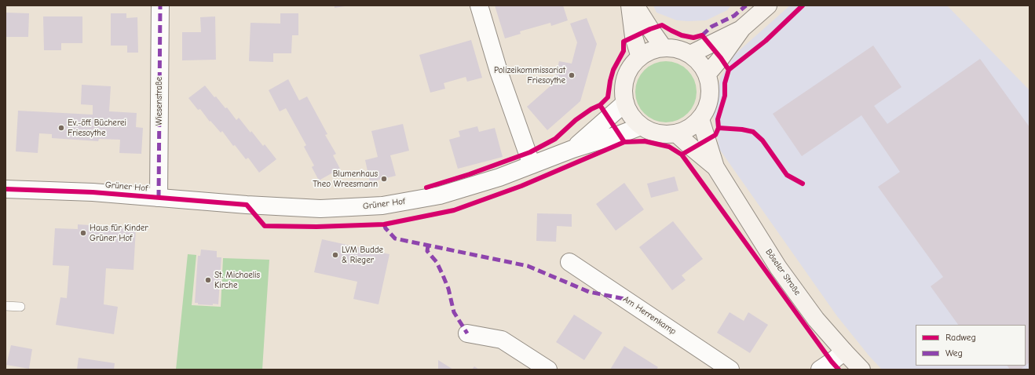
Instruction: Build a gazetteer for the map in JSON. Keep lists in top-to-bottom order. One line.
{"streets":{"main road":["Böseler Straße"],"street":["Wiesenstraße","Grüner Hof","Am Herrenkamp"]},"crossings":[["Wiesenstraße","Grüner Hof"],["Grüner Hof","Böseler Straße"]],"places":["Polizeikommissariat Friesoythe","Ev.-öff. Bücherei Friesoythe","Blumenhaus Theo Wreesmann","Haus für Kinder Grüner Hof","LVM Budde & Rieger","St. Michaelis Kirche"],"legend":["Radweg","Weg"]}
